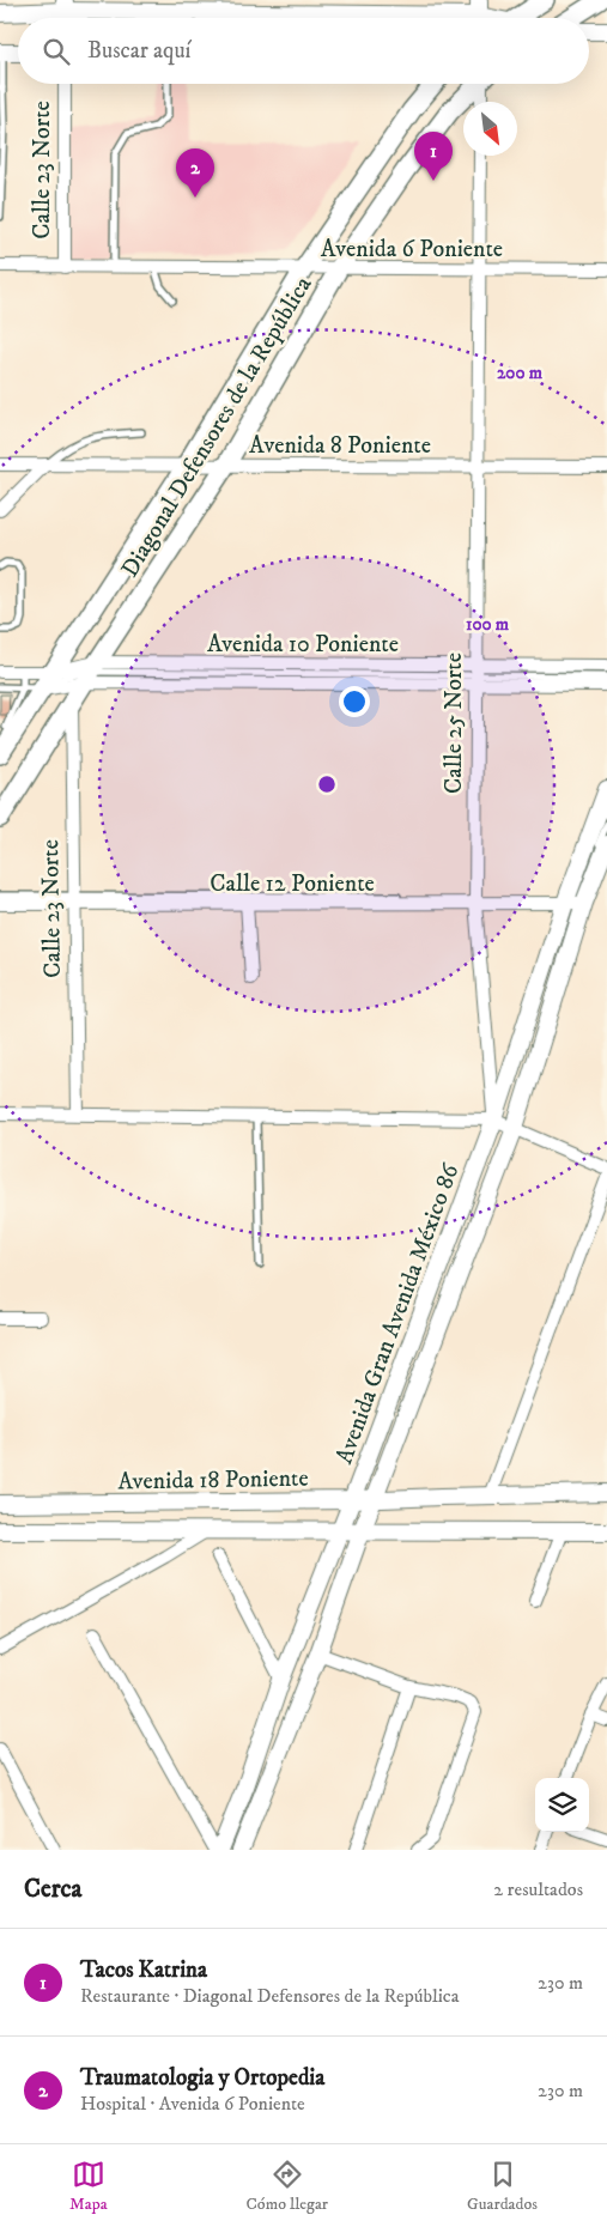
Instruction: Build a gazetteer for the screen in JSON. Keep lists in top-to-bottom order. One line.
{"streets":{"main road":["Diagonal Defensores de la República"],"street":["Calle 23 Norte","Avenida 6 Poniente","Avenida 8 Poniente","Avenida 10 Poniente","Calle 25 Norte","Calle 12 Poniente","Avenida Gran Avenida México 86","Avenida 18 Poniente"]},"crossings":[["Calle 23 Norte","Avenida 6 Poniente"],["Calle 23 Norte","Diagonal Defensores de la República"],["Calle 23 Norte","Calle 12 Poniente"],["Avenida 6 Poniente","Diagonal Defensores de la República"],["Avenida 6 Poniente","Calle 25 Norte"],["Diagonal Defensores de la República","Avenida 8 Poniente"],["Diagonal Defensores de la República","Avenida 10 Poniente"],["Avenida 8 Poniente","Calle 25 Norte"],["Avenida 10 Poniente","Calle 25 Norte"],["Calle 25 Norte","Calle 12 Poniente"],["Calle 25 Norte","Avenida Gran Avenida México 86"],["Calle 12 Poniente","Avenida Gran Avenida México 86"],["Avenida Gran Avenida México 86","Avenida 18 Poniente"]],"north":"bottom right","page":{"search":"Buscar aquí","pins":["1","2"],"heading":["Cerca","2 resultados"],"list":[{"mark":"1","name":"Tacos Katrina","note":"Restaurante · Diagonal Defensores de la República","value":"230 m"},{"mark":"2","name":"Traumatologia y Ortopedia","note":"Hospital · Avenida 6 Poniente","value":"230 m"}],"nav":["Mapa","Cómo llegar","Guardados"]},"rings":["200 m","100 m"]}
